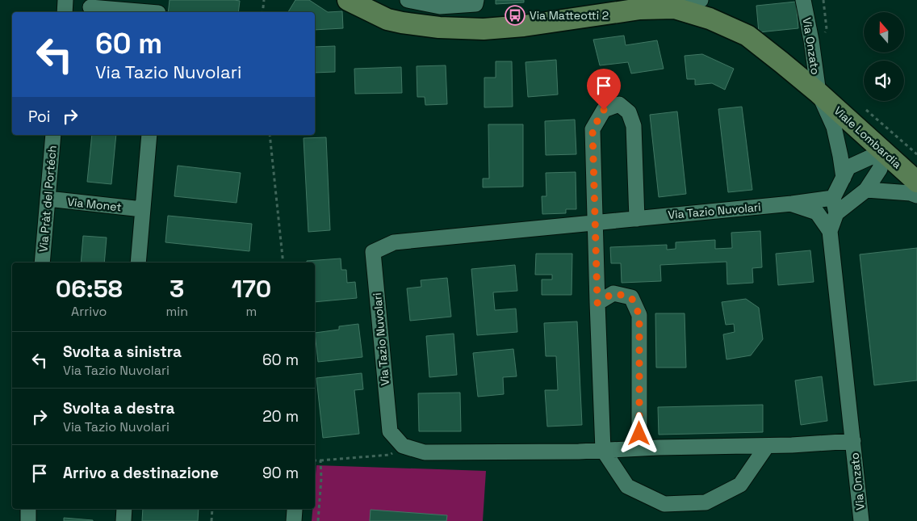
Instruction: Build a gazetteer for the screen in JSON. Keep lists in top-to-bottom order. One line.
{"streets":{"street":["Via Onzato","Viale Lombardia","Via Pràt del Portéch","Via Monet","Via Tazio Nuvolari"]},"crossings":[["Via Onzato","Viale Lombardia"],["Via Pràt del Portéch","Via Monet"]],"places":{"bus stop":["Via Matteotti 2"]},"north":"top","page":{"turn":["60 m","Via Tazio Nuvolari"],"then":"Poi","eta":["06:58","Arrivo","3","min","170","m"],"list":[{"name":"Svolta a sinistra","note":"Via Tazio Nuvolari","value":"60 m"},{"name":"Svolta a destra","note":"Via Tazio Nuvolari","value":"20 m"},{"name":"Arrivo a destinazione","value":"90 m"}]}}
